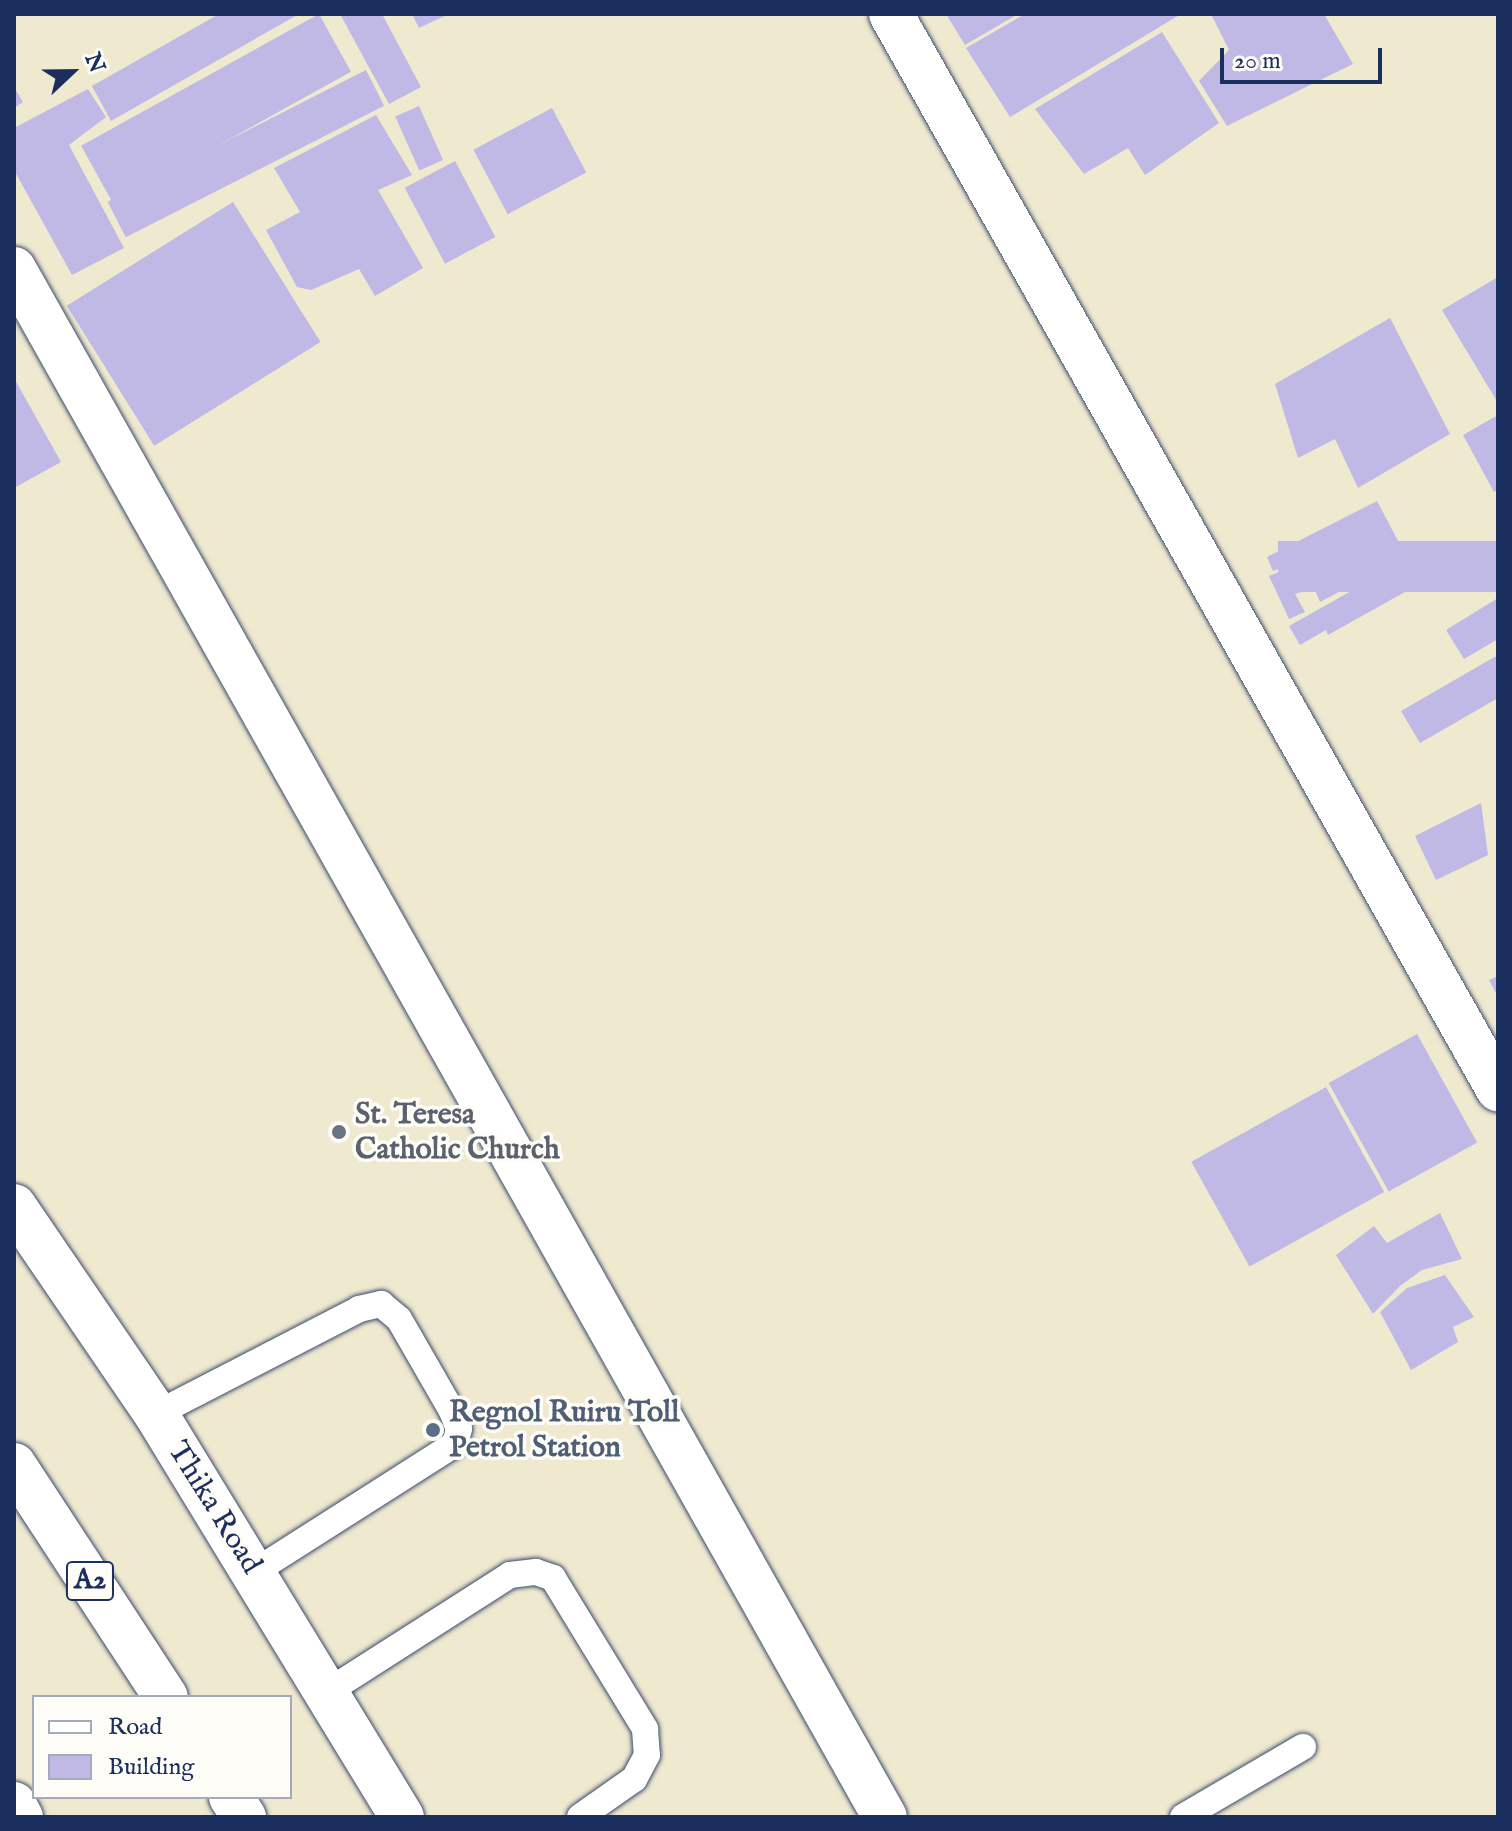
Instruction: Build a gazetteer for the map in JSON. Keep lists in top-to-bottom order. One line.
{"streets":{"main road":["Thika Road","A2"]},"places":["St. Teresa Catholic Church","Regnol Ruiru Toll Petrol Station"],"legend":["Road","Building"],"scale_bar":"20 m","north":"right"}
